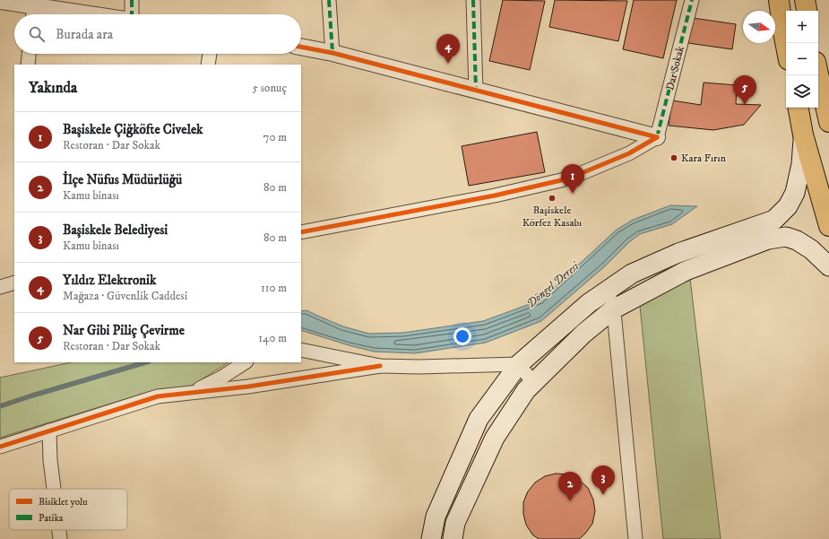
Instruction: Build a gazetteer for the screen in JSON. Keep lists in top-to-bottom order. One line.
{"streets":{"street":["Dar Sokak"]},"water":["Döngel Deresi"],"places":["Kara Fırın","Başiskele Körfez Kasabı"],"legend":["Bisiklet yolu","Patika"],"north":"right","page":{"map_buttons":["+","−"],"search":"Burada ara","pins":["4","5","1","3","2"],"heading":["Yakında","5 sonuç"],"list":[{"mark":"1","name":"Başiskele Çiğköfte Civelek","note":"Restoran · Dar Sokak","value":"70 m"},{"mark":"2","name":"İlçe Nüfus Müdürlüğü","note":"Kamu binası","value":"80 m"},{"mark":"3","name":"Başiskele Belediyesi","note":"Kamu binası","value":"80 m"},{"mark":"4","name":"Yıldız Elektronik","note":"Mağaza · Güvenlik Caddesi","value":"110 m"},{"mark":"5","name":"Nar Gibi Piliç Çevirme","note":"Restoran · Dar Sokak","value":"140 m"}]}}
